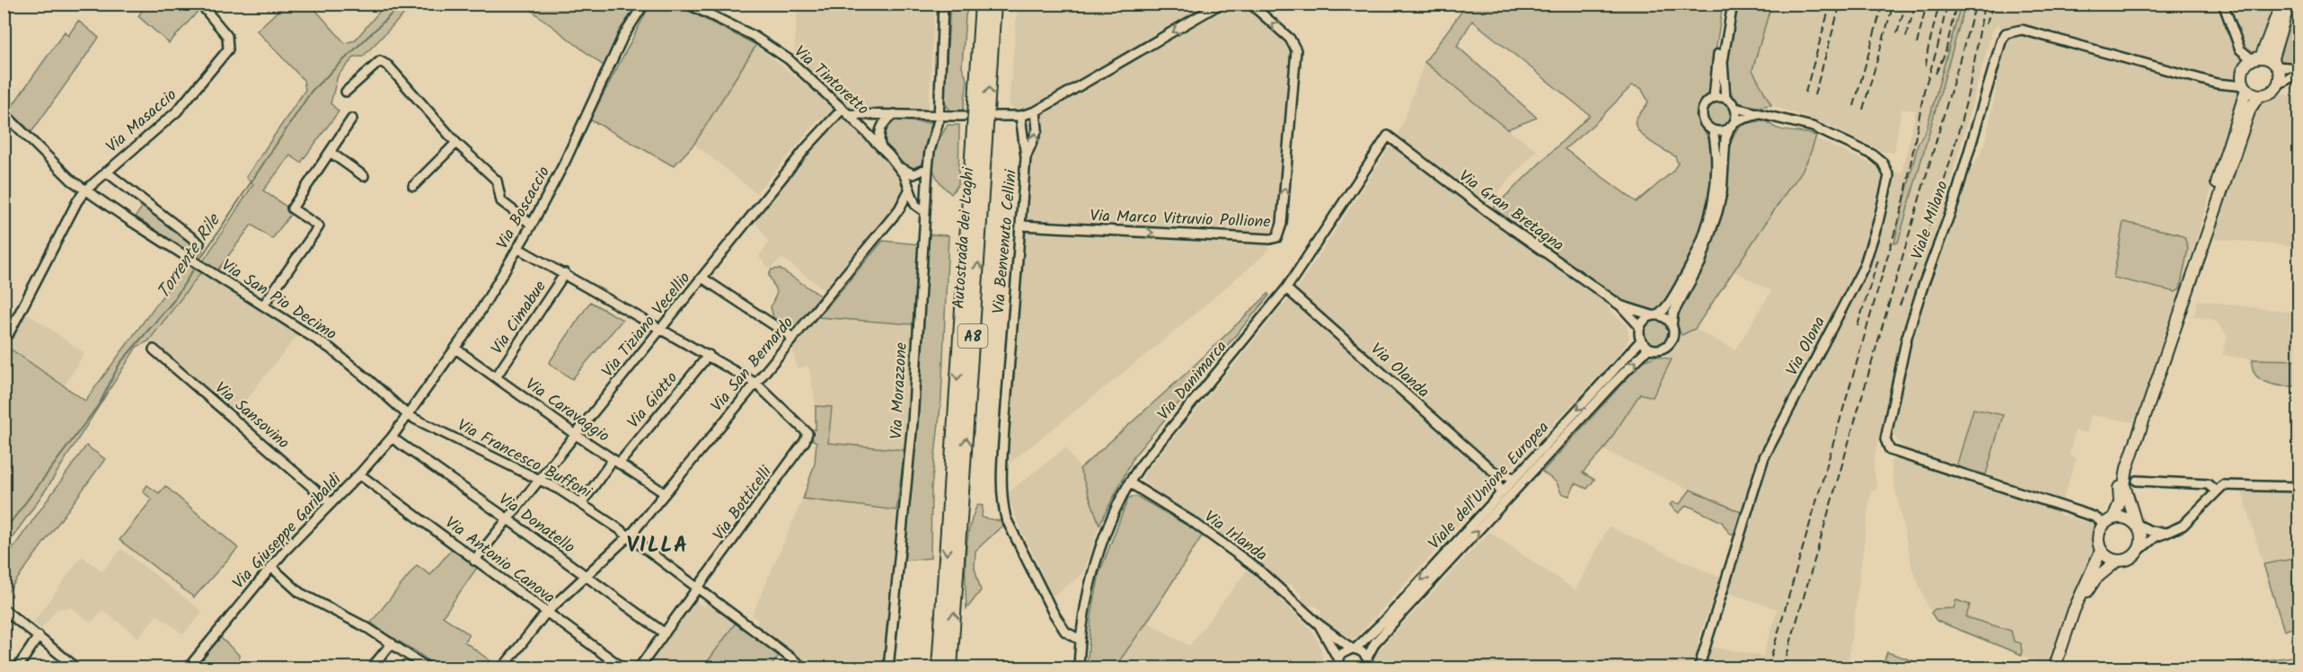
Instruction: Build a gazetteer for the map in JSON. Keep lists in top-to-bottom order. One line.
{"streets":{"highway":["Autostrada dei Laghi","A8"],"street":["Via Tintoretto","Via Masaccio","Via Boscaccio","Via Gran Bretagna","Via Marco Vitruvio Pollione","Viale Milano","Via Benvenuto Cellini","Via San Pio Decimo","Via Cimabue","Via Tiziano Vecellio","Via Olona","Via San Bernardo","Via Olanda","Via Danimarca","Via Morazzone","Via Giotto","Via Caravaggio","Via Sansovino","Via Francesco Buffoni","Viale dell'Unione Europea","Via Botticelli","Via Donatello","Via Giuseppe Garibaldi","Via Irlanda","Via Antonio Canova"]},"crossings":[["Via Tintoretto","Via Tiziano Vecellio"],["Via Tintoretto","Via San Bernardo"],["Via Tintoretto","Via Morazzone"],["Via Masaccio","Via San Pio Decimo"],["Via Boscaccio","Via San Pio Decimo"],["Via Boscaccio","Via Caravaggio"],["Via Boscaccio","Via Francesco Buffoni"],["Via Boscaccio","Via Giuseppe Garibaldi"],["Via Gran Bretagna","Via Danimarca"],["Via Gran Bretagna","Viale dell'Unione Europea"],["Via Marco Vitruvio Pollione","Via Benvenuto Cellini"],["Via Benvenuto Cellini","Via Danimarca"],["Via San Pio Decimo","Via Francesco Buffoni"],["Via San Pio Decimo","Via Giuseppe Garibaldi"],["Via Cimabue","Via Caravaggio"],["Via Tiziano Vecellio","Via Caravaggio"],["Via Tiziano Vecellio","Via Francesco Buffoni"],["Via Tiziano Vecellio","Via Donatello"],["Via Tiziano Vecellio","Via Antonio Canova"],["Via Olona","Viale dell'Unione Europea"],["Via San Bernardo","Via Caravaggio"],["Via San Bernardo","Via Francesco Buffoni"],["Via San Bernardo","Via Botticelli"],["Via San Bernardo","Via Donatello"],["Via San Bernardo","Via Antonio Canova"],["Via Olanda","Via Danimarca"],["Via Olanda","Viale dell'Unione Europea"],["Via Danimarca","Via Irlanda"],["Via Giotto","Via Caravaggio"],["Via Giotto","Via Francesco Buffoni"],["Via Sansovino","Via Giuseppe Garibaldi"],["Via Francesco Buffoni","Via Botticelli"],["Via Francesco Buffoni","Via Giuseppe Garibaldi"],["Viale dell'Unione Europea","Via Irlanda"],["Via Botticelli","Via Donatello"],["Via Donatello","Via Giuseppe Garibaldi"],["Via Giuseppe Garibaldi","Via Antonio Canova"]],"districts":["VILLA"],"water":["Torrente Rile"]}
